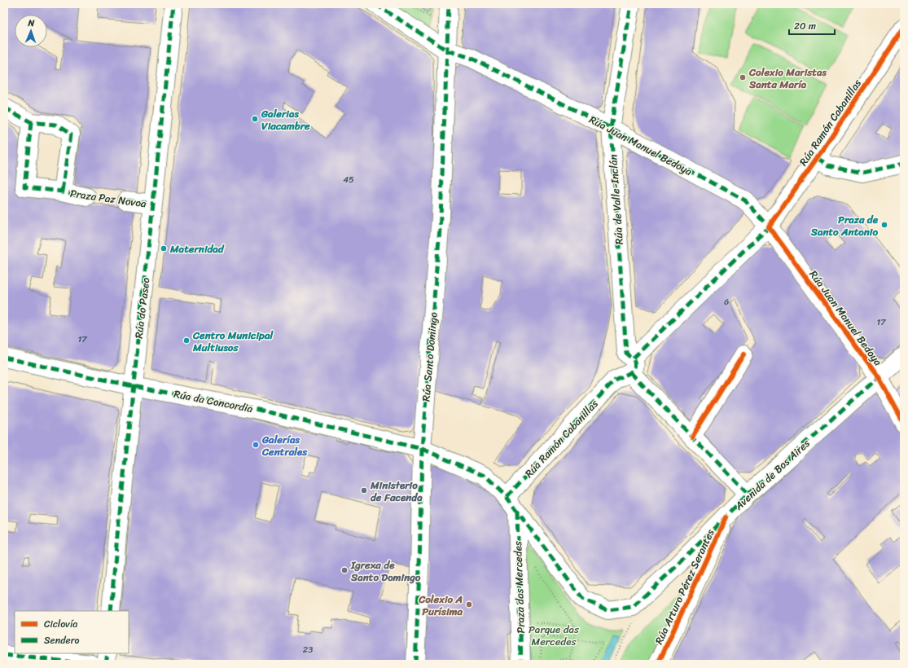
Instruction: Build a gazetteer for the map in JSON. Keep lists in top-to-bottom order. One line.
{"streets":{"street":["Rúa Ramón Cabanillas","Rúa Juan Manuel Bedoya","Praza Paz Novoa","Rúa de Valle-Inclán","Rúa do Paseo","Rúa Santo Domingo","Rúa da Concordia","Avenida de Bos Aires","Rúa Arturo Pérez Serantes","Praza das Mercedes"]},"crossings":[["Rúa Ramón Cabanillas","Rúa Juan Manuel Bedoya"],["Rúa Ramón Cabanillas","Rúa de Valle-Inclán"],["Rúa Ramón Cabanillas","Avenida de Bos Aires"],["Rúa Juan Manuel Bedoya","Rúa de Valle-Inclán"],["Rúa Juan Manuel Bedoya","Rúa Santo Domingo"],["Rúa Juan Manuel Bedoya","Avenida de Bos Aires"],["Praza Paz Novoa","Rúa do Paseo"],["Rúa de Valle-Inclán","Avenida de Bos Aires"],["Rúa do Paseo","Rúa da Concordia"],["Rúa Santo Domingo","Rúa da Concordia"],["Rúa Santo Domingo","Avenida de Bos Aires"],["Rúa da Concordia","Avenida de Bos Aires"],["Avenida de Bos Aires","Rúa Arturo Pérez Serantes"],["Avenida de Bos Aires","Praza das Mercedes"]],"parks":["Parque das Mercedes"],"places":["Colexio Maristas Santa María","Galerias Viacambre","Praza de Santo Antonio","Maternidad","Centro Municipal Multiusos","Galerías Centrales","Ministerio de Facenda","Igrexa de Santo Domingo","Colexio A Purísima"],"house_numbers":["45","6","17","17","23"],"legend":["Ciclovía","Sendero"],"scale_bar":"20 m","north":"top"}
